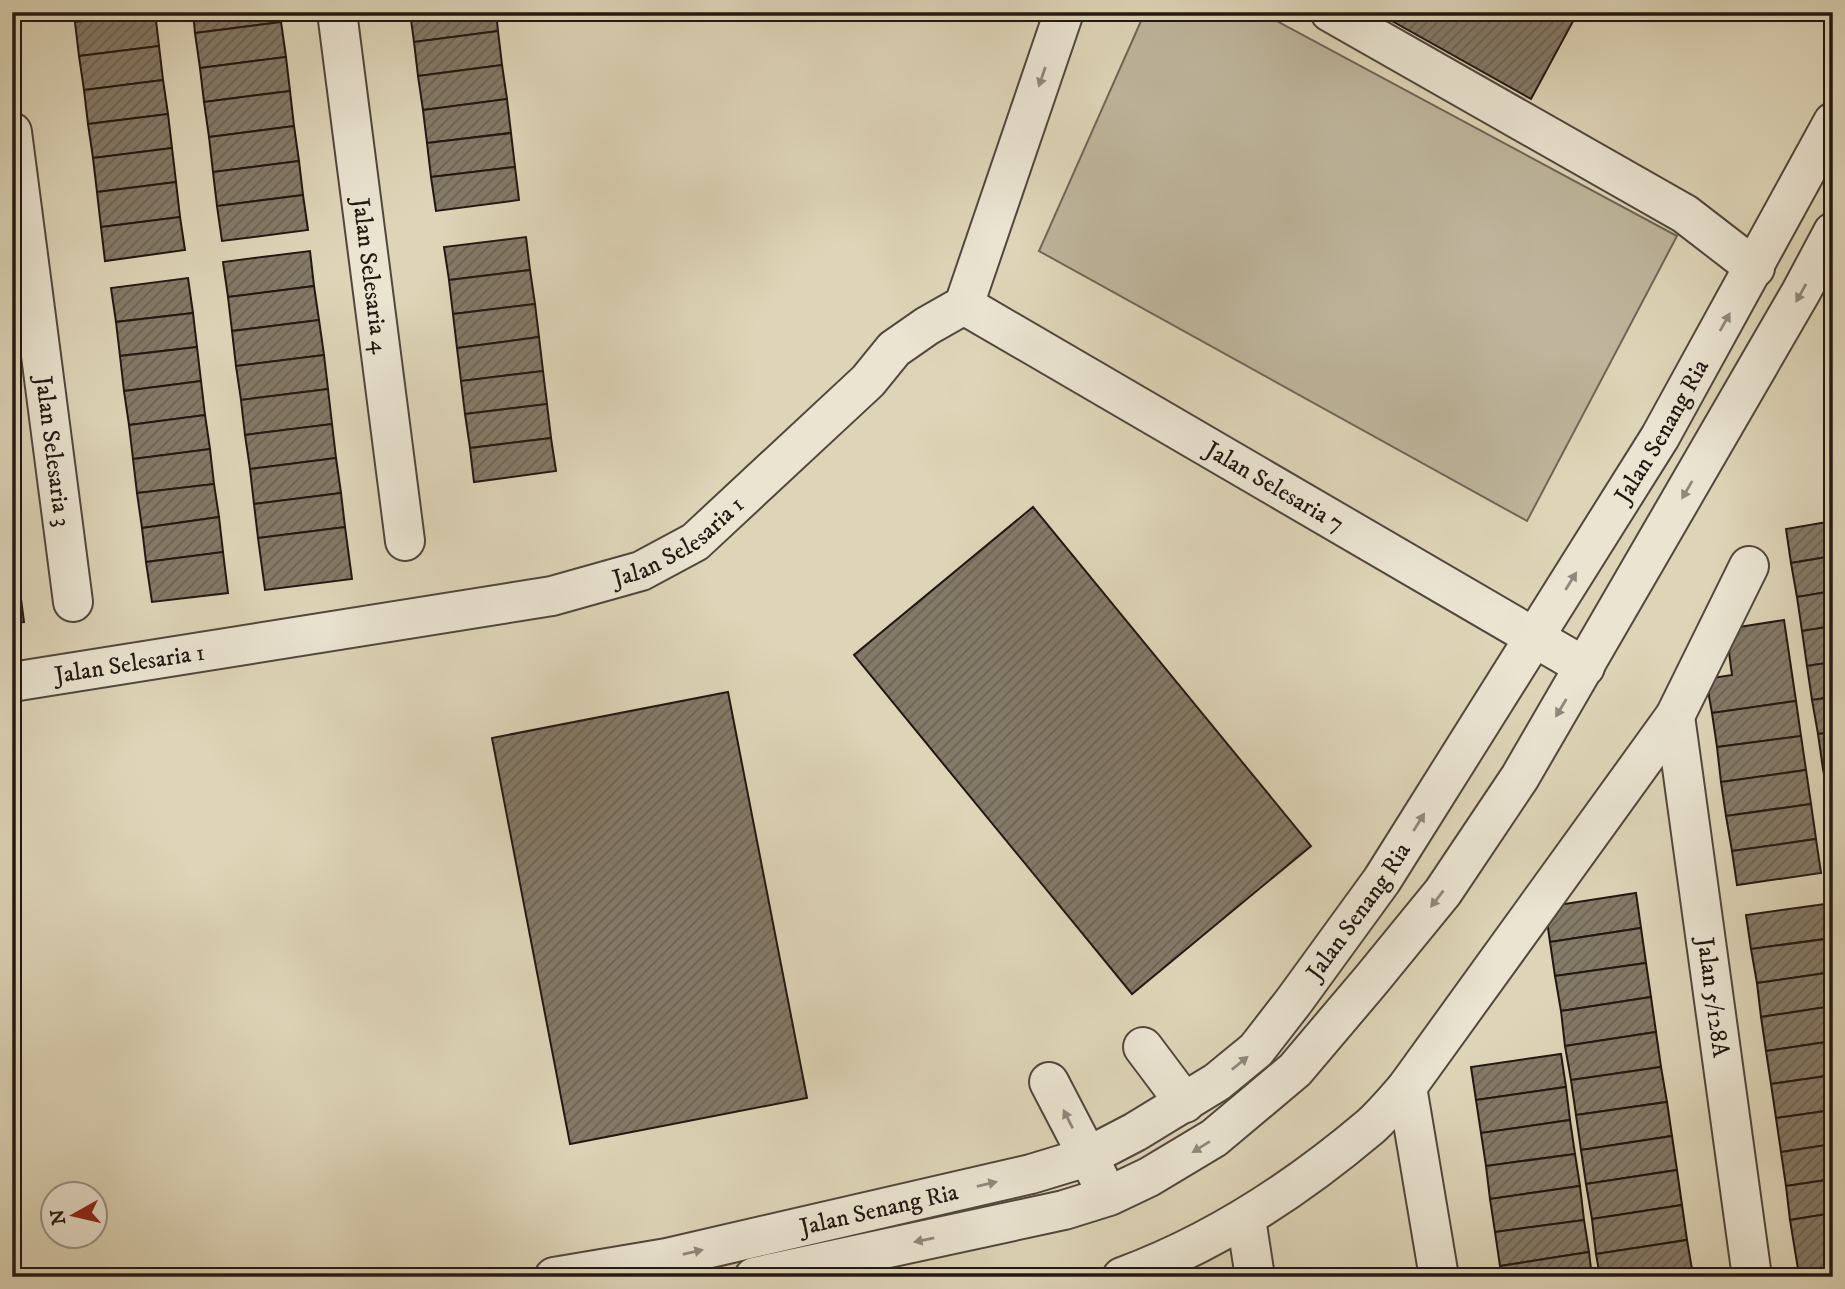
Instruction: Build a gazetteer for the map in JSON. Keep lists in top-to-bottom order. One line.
{"streets":{"street":["Jalan Selesaria 4","Jalan Senang Ria","Jalan Selesaria 3","Jalan Selesaria 7","Jalan Selesaria 1","Jalan 5/128A"]},"crossings":[["Jalan Senang Ria","Jalan Selesaria 7"],["Jalan Selesaria 7","Jalan Selesaria 1"]],"north":"left"}
